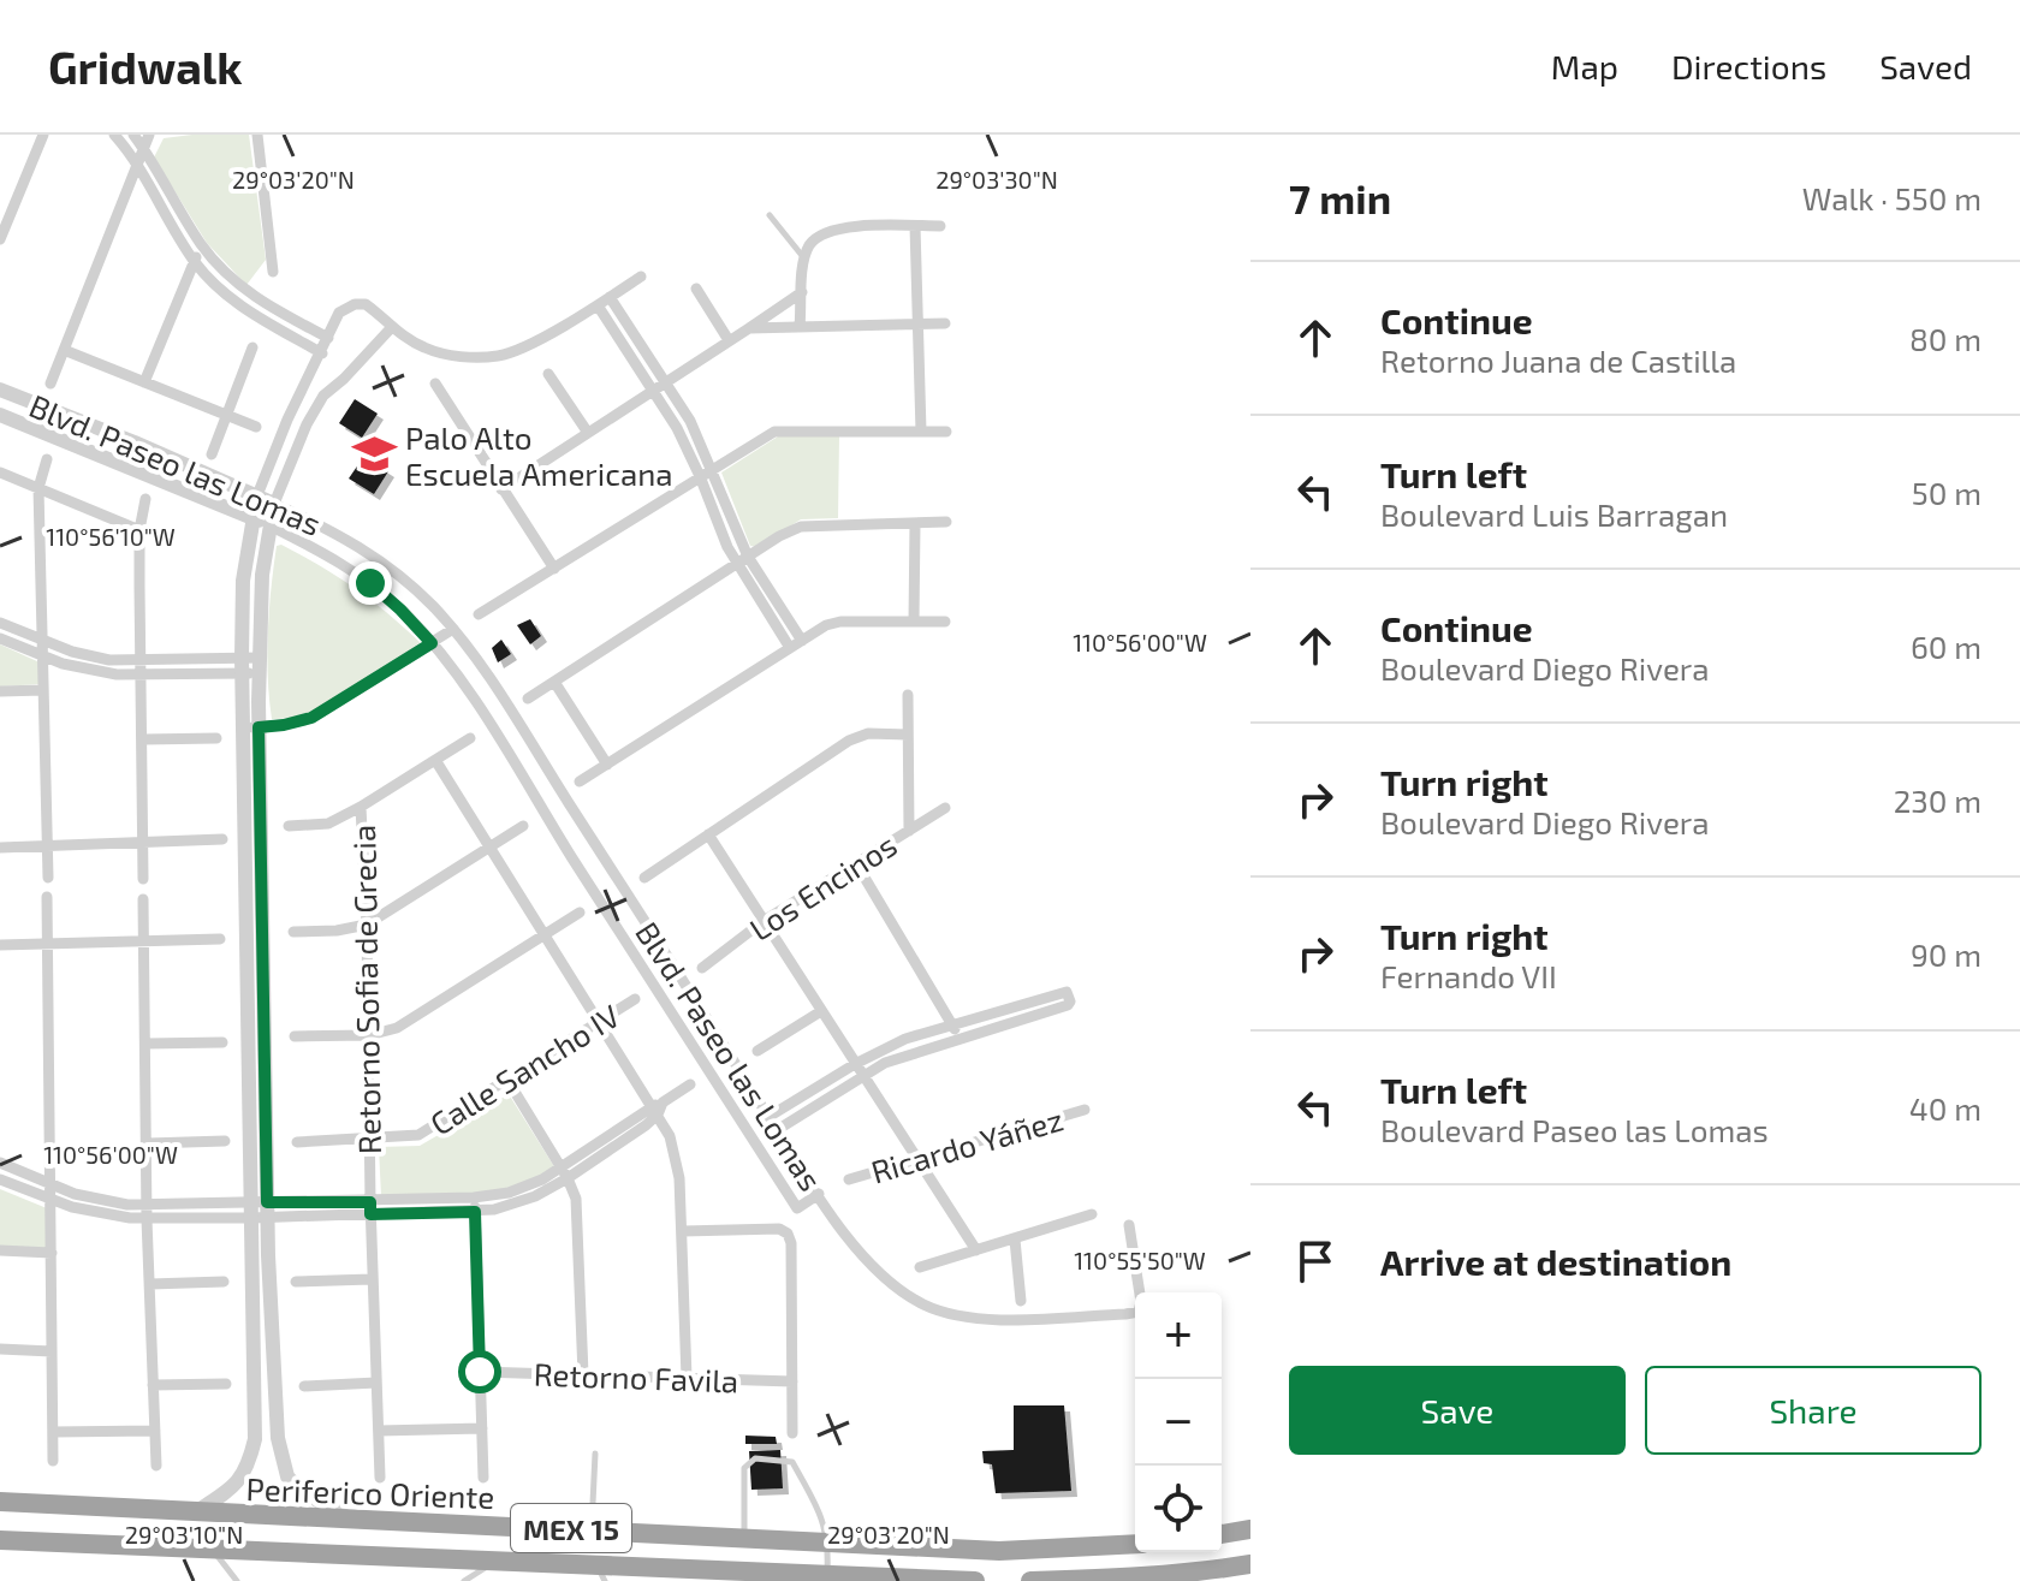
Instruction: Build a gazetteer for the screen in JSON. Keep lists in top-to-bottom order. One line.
{"streets":{"highway":["Periferico Oriente","MEX 15"],"street":["Blvd. Paseo las Lomas","Los Encinos","Retorno Sofia de Grecia","Calle Sancho IV","Ricardo Yáñez","Retorno Favila"]},"crossings":[["Retorno Sofia de Grecia","Calle Sancho IV"]],"places":{"school or university":["Palo Alto Escuela Americana"]},"page":{"header":"Gridwalk","nav":["Map","Directions","Saved"],"heading":["7 min","Walk · 550 m"],"list":[["Continue","Retorno Juana de Castilla","80 m"],["Turn left","Boulevard Luis Barragan","50 m"],["Continue","Boulevard Diego Rivera","60 m"],["Turn right","Boulevard Diego Rivera","230 m"],["Turn right","Fernando VII","90 m"],["Turn left","Boulevard Paseo las Lomas","40 m"],"Arrive at destination"],"map_buttons":["+","−"],"buttons":["Save","Share"]},"coordinates":["29°03'20\"N","29°03'30\"N","110°56'10\"W","110°56'00\"W","110°55'50\"W","29°03'10\"N"]}
